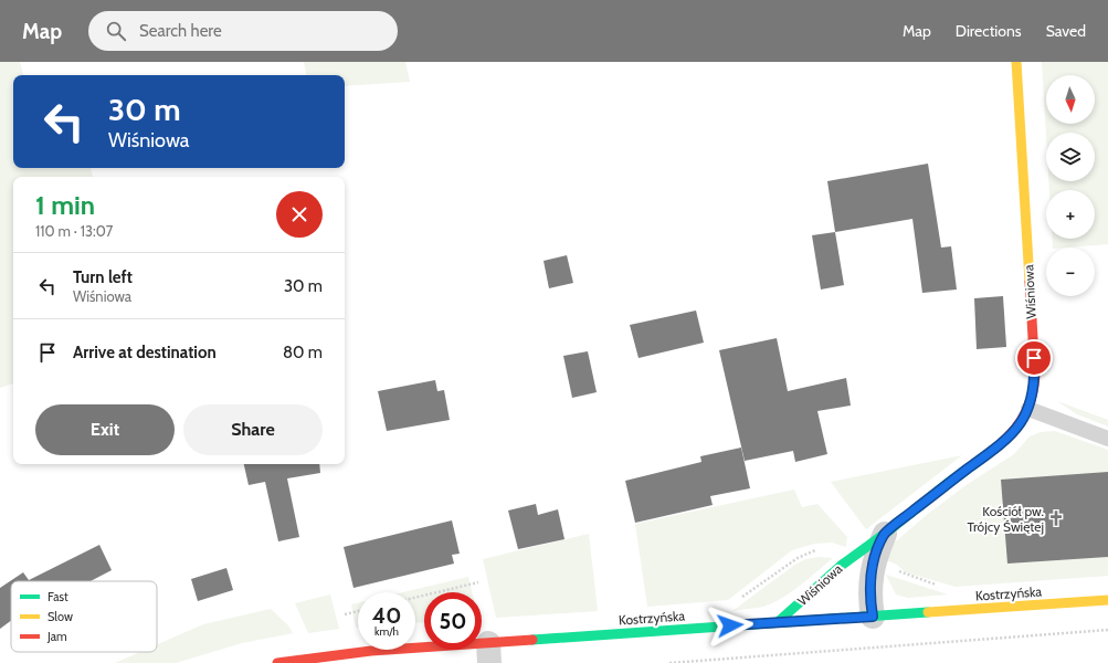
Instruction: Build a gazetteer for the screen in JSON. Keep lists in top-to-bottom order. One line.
{"streets":{"main road":["Wiśniowa","Kostrzyńska"]},"crossings":[["Wiśniowa","Kostrzyńska"]],"places":{"church":["Kościół pw. Trójcy Świętej"]},"legend":["Fast","Slow","Jam"],"north":"bottom","page":{"header":"Map","search":"Search here","nav":["Map","Directions","Saved"],"map_buttons":["+","−"],"turn":["30 m","Wiśniowa"],"heading":["1 min","110 m · 13:07"],"list":[{"name":"Turn left","note":"Wiśniowa","value":"30 m"},{"name":"Arrive at destination","value":"80 m"}],"buttons":["Exit","Share"],"speed":"40 km/h","limit":"50"}}
